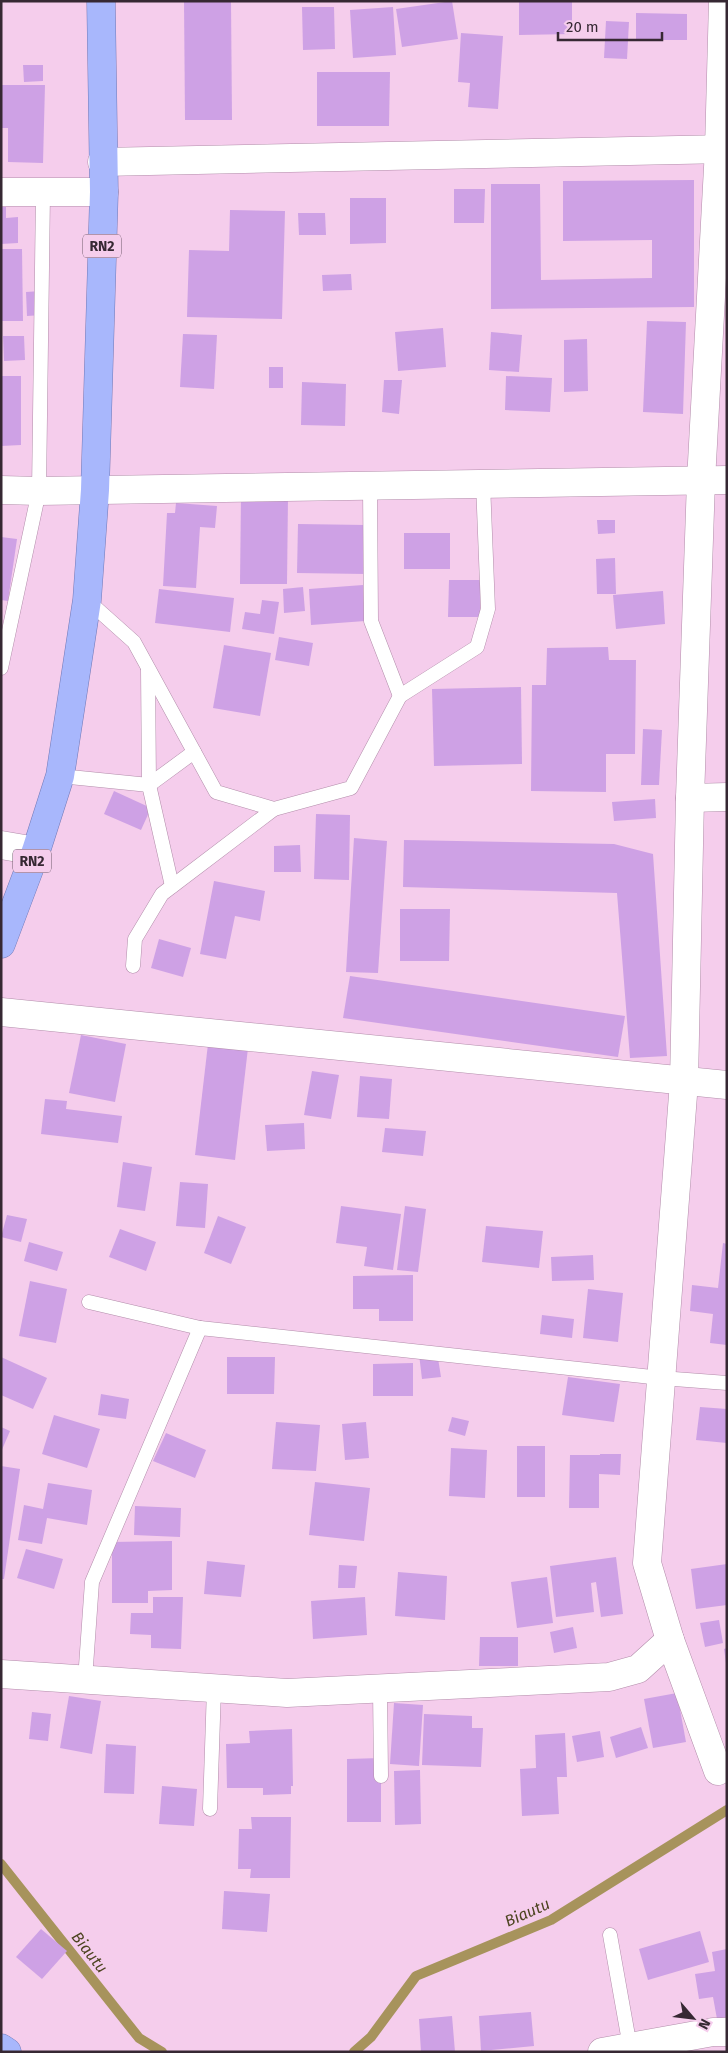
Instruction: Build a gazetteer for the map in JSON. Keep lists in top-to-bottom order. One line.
{"streets":{"highway":["RN2"]},"water":["Biautu"],"scale_bar":"20 m","north":"bottom right"}
